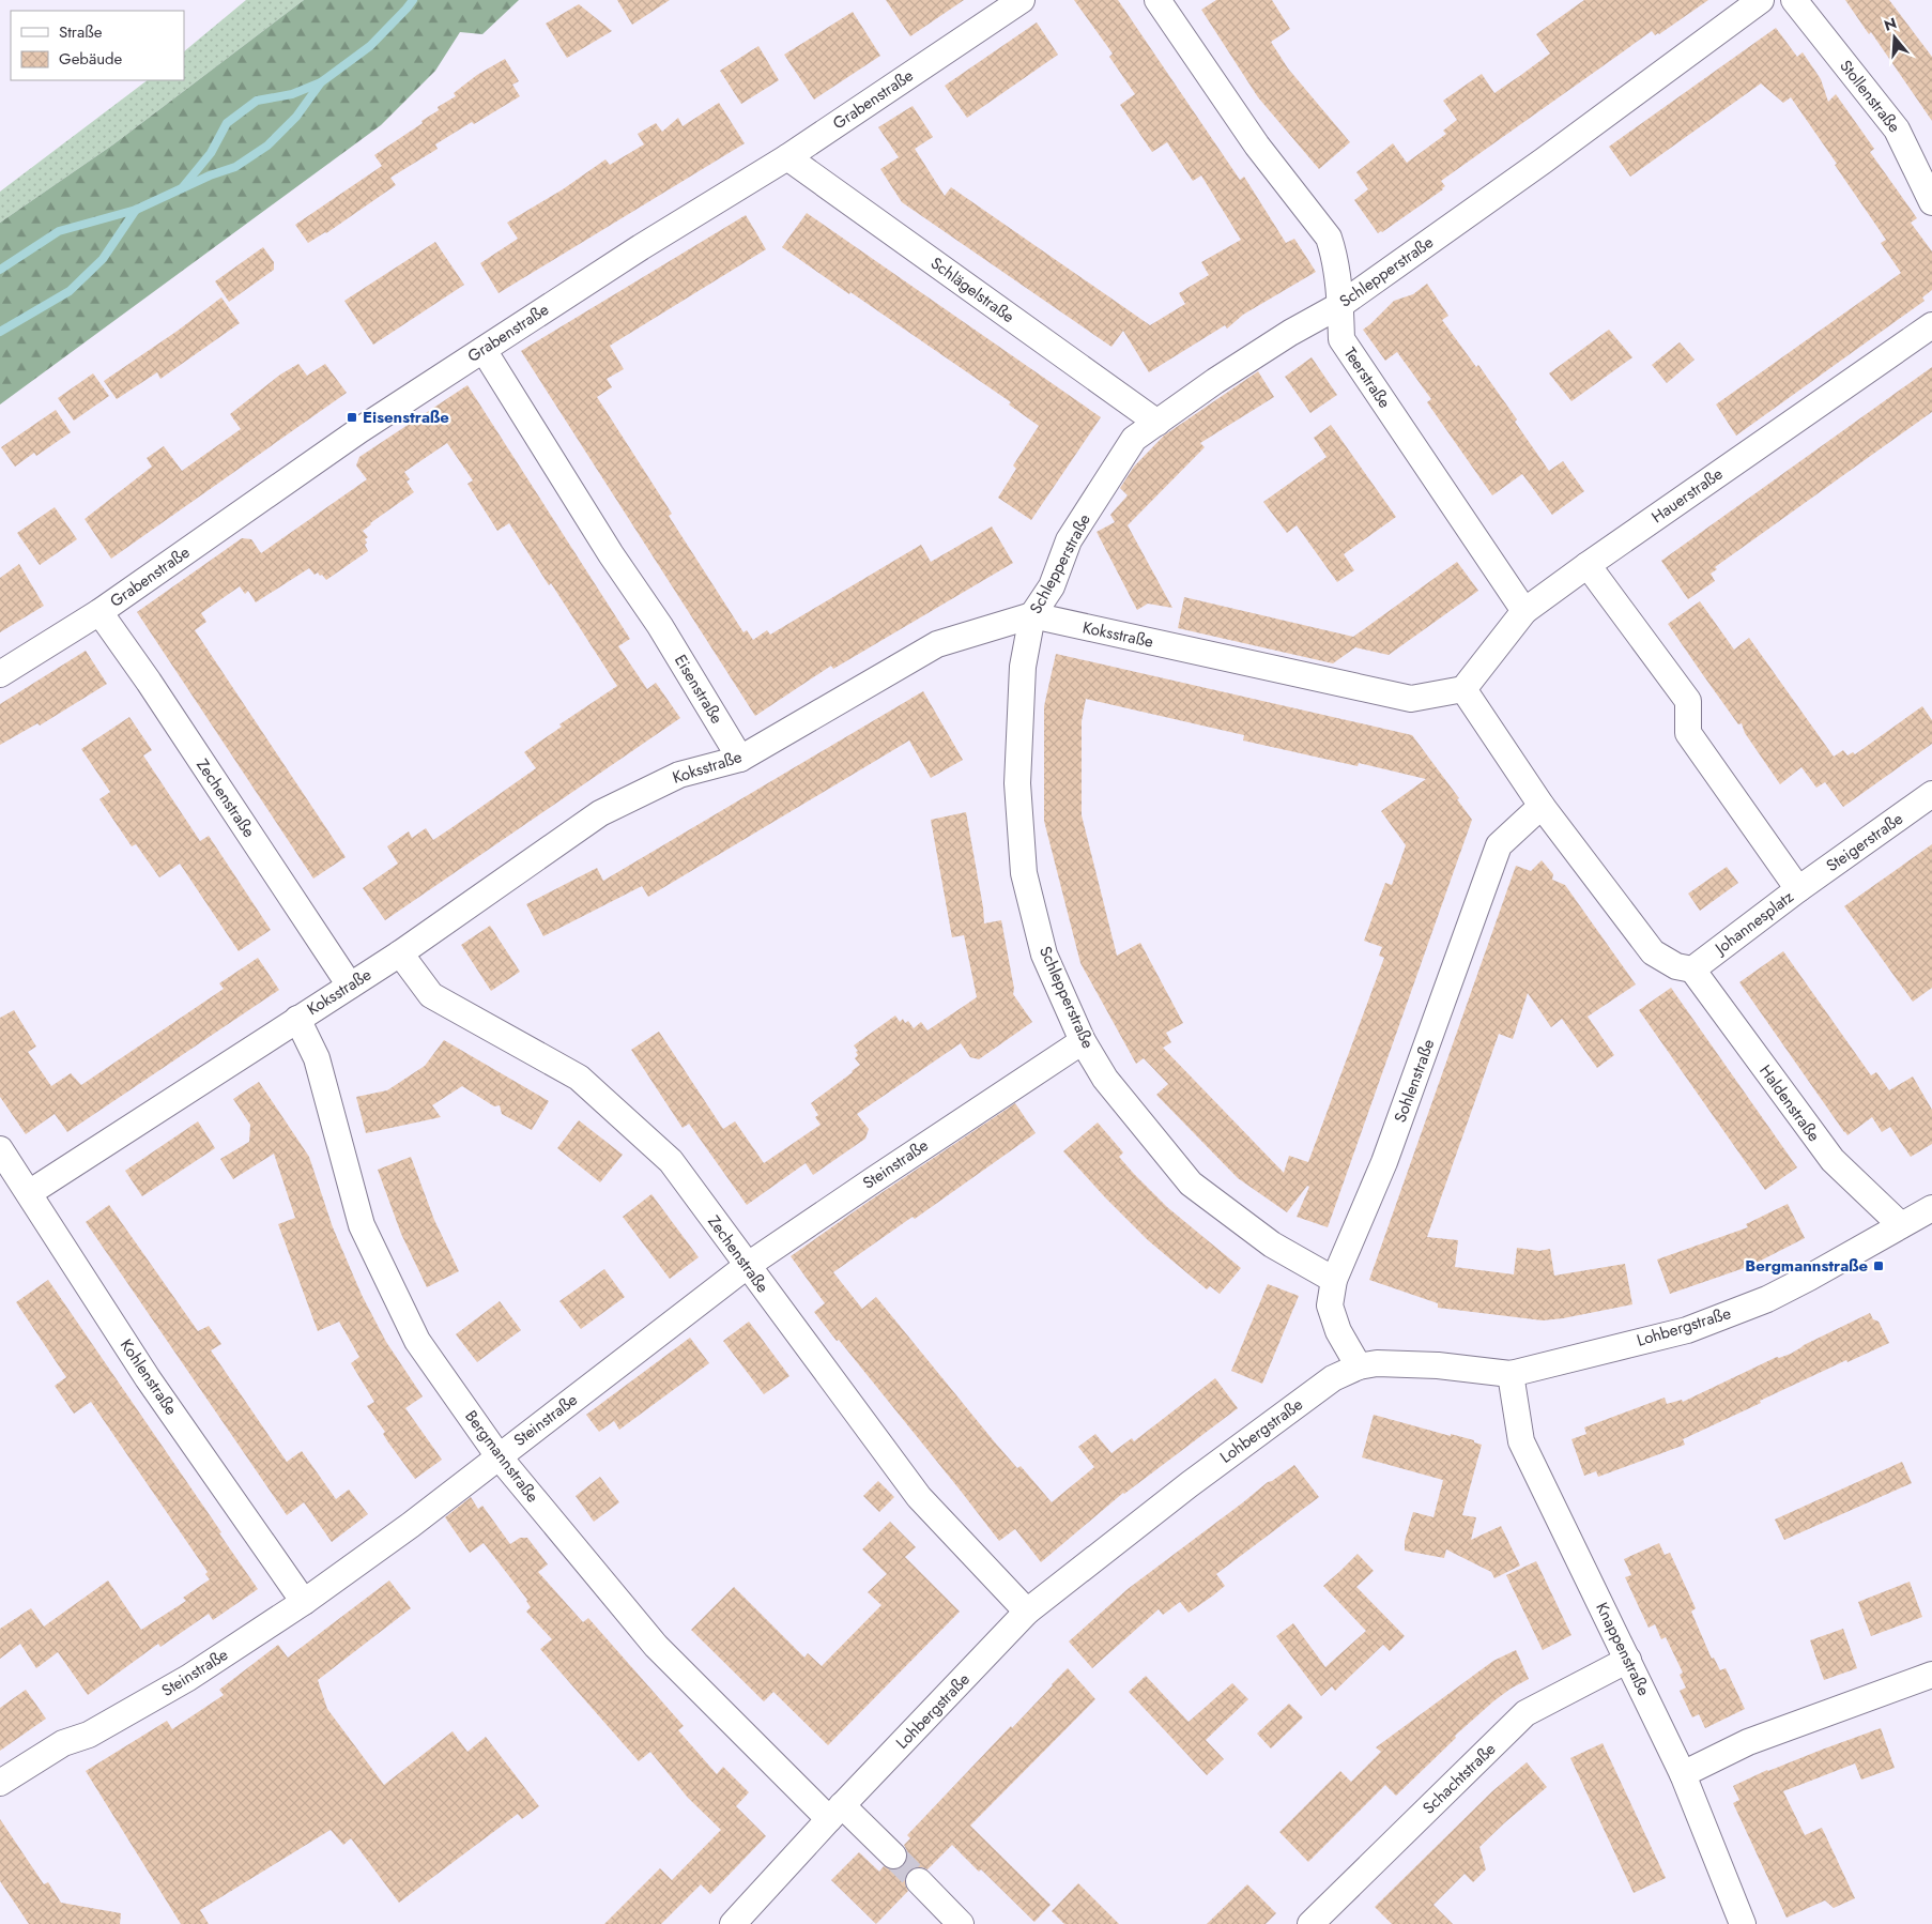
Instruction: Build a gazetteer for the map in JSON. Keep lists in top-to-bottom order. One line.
{"streets":{"street":["Stollenstraße","Grabenstraße","Schlepperstraße","Schlägelstraße","Teerstraße","Hauerstraße","Koksstraße","Eisenstraße","Zechenstraße","Steigerstraße","Johannesplatz","Sohlenstraße","Haldenstraße","Steinstraße","Lohbergstraße","Kohlenstraße","Bergmannstraße","Knappenstraße","Schachtstraße"]},"crossings":[["Grabenstraße","Schlägelstraße"],["Grabenstraße","Eisenstraße"],["Grabenstraße","Zechenstraße"],["Schlepperstraße","Schlägelstraße"],["Schlepperstraße","Teerstraße"],["Schlepperstraße","Koksstraße"],["Schlepperstraße","Sohlenstraße"],["Schlepperstraße","Steinstraße"],["Teerstraße","Hauerstraße"],["Hauerstraße","Koksstraße"],["Hauerstraße","Johannesplatz"],["Koksstraße","Eisenstraße"],["Koksstraße","Zechenstraße"],["Koksstraße","Kohlenstraße"],["Koksstraße","Bergmannstraße"],["Zechenstraße","Steinstraße"],["Zechenstraße","Lohbergstraße"],["Steigerstraße","Johannesplatz"],["Johannesplatz","Haldenstraße"],["Sohlenstraße","Lohbergstraße"],["Haldenstraße","Lohbergstraße"],["Steinstraße","Kohlenstraße"],["Steinstraße","Bergmannstraße"],["Lohbergstraße","Bergmannstraße"],["Lohbergstraße","Knappenstraße"],["Knappenstraße","Schachtstraße"]],"places":{"transit":["Eisenstraße","Bergmannstraße"]},"legend":["Straße","Gebäude"],"north":"top"}
